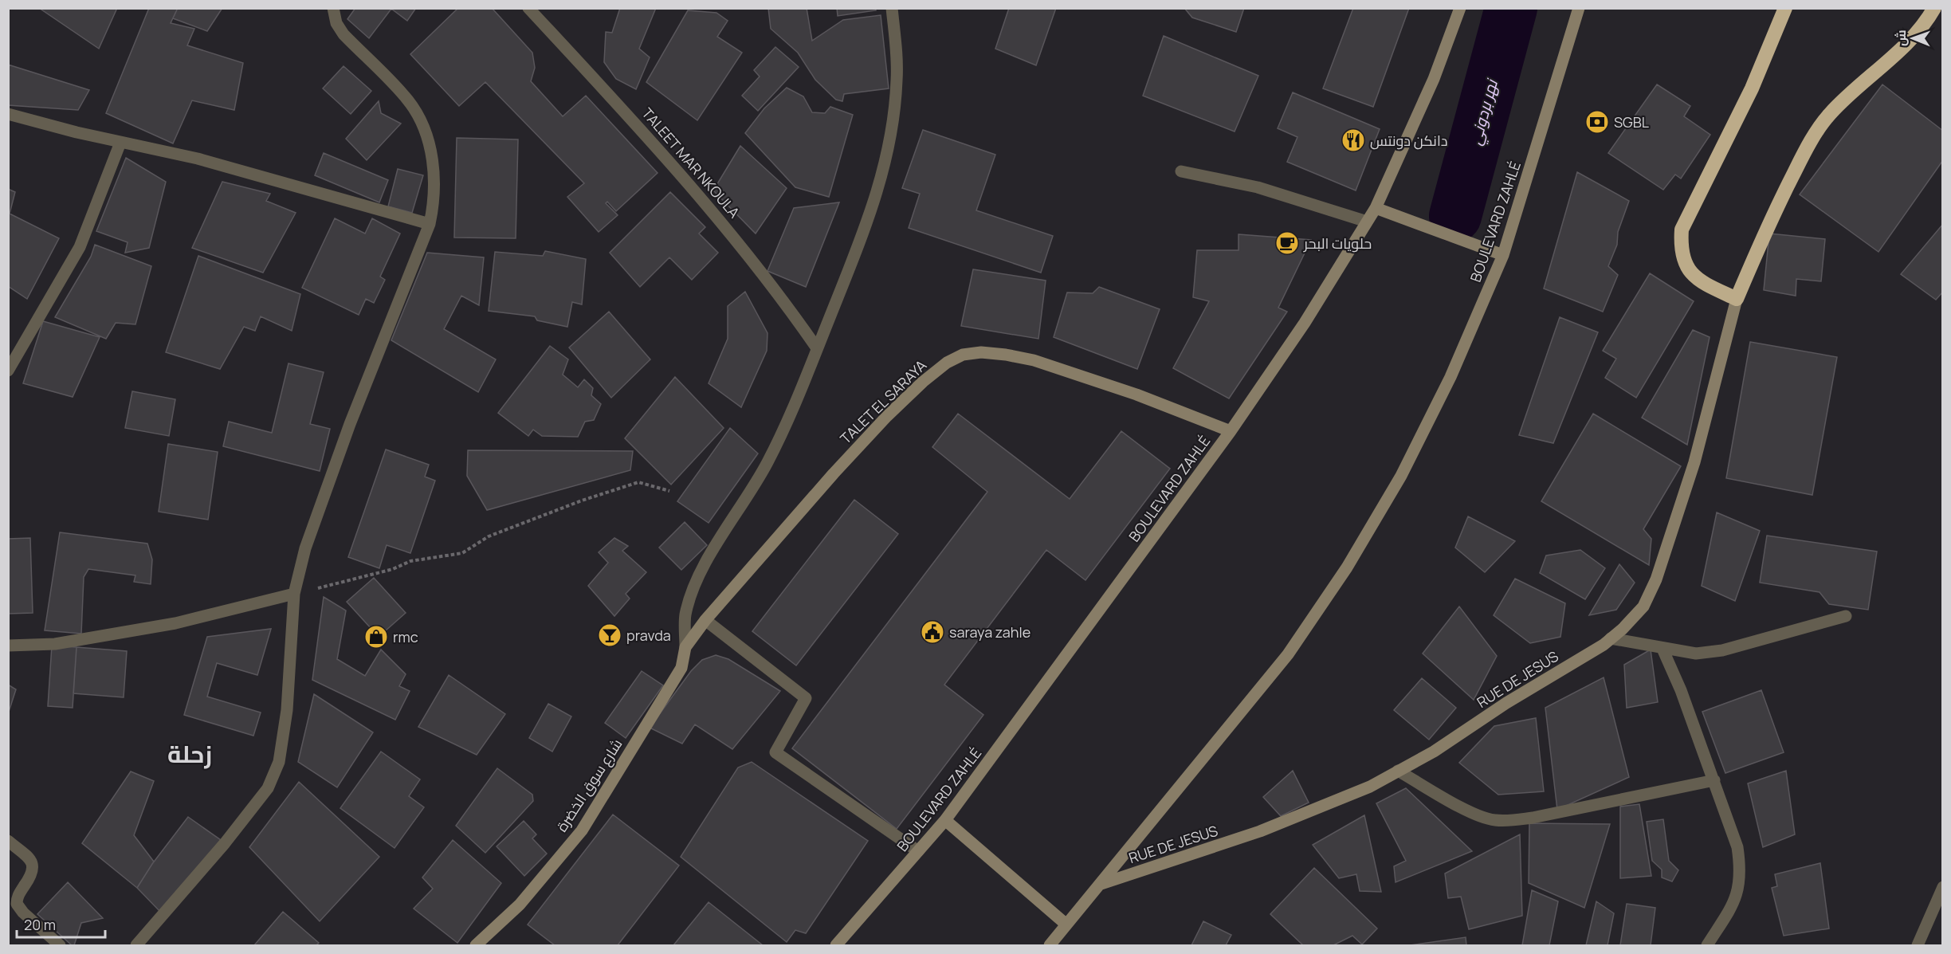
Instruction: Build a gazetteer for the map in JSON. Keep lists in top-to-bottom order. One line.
{"streets":{"main road":["BOULEVARD ZAHLÉ","TALET EL SARAYA","RUE DE JESUS","شارع سوق الخضرة"],"street":["TALEET MAR NKOULA"]},"crossings":[["BOULEVARD ZAHLÉ","TALET EL SARAYA"],["BOULEVARD ZAHLÉ","RUE DE JESUS"],["TALET EL SARAYA","شارع سوق الخضرة"]],"districts":["زحلة"],"water":["نهر بردوني"],"places":{"bank":["SGBL"],"restaurant":["دانكن دونتس"],"cafe":["حلويات البحر"],"public building":["saraya zahle"],"bar":["pravda"],"shop":["rmc"]},"scale_bar":"20 m","north":"left"}
